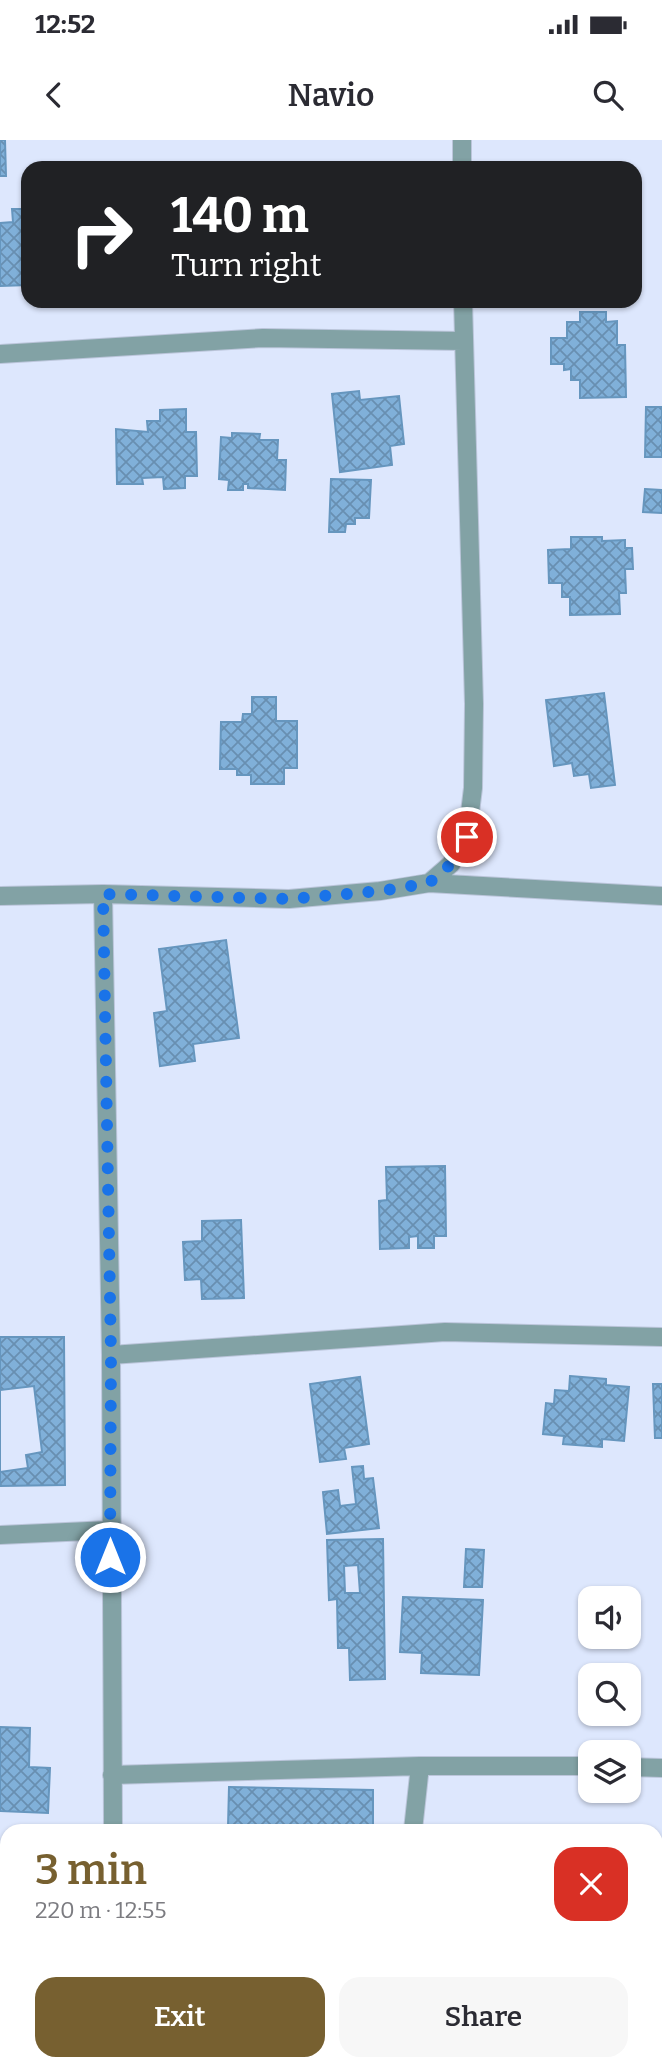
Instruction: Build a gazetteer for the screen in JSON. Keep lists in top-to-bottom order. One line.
{"page":{"status":"12:52","header":"Navio","turn":["140 m","Turn right"],"heading":["3 min","220 m · 12:55"],"buttons":["Exit","Share"]}}
